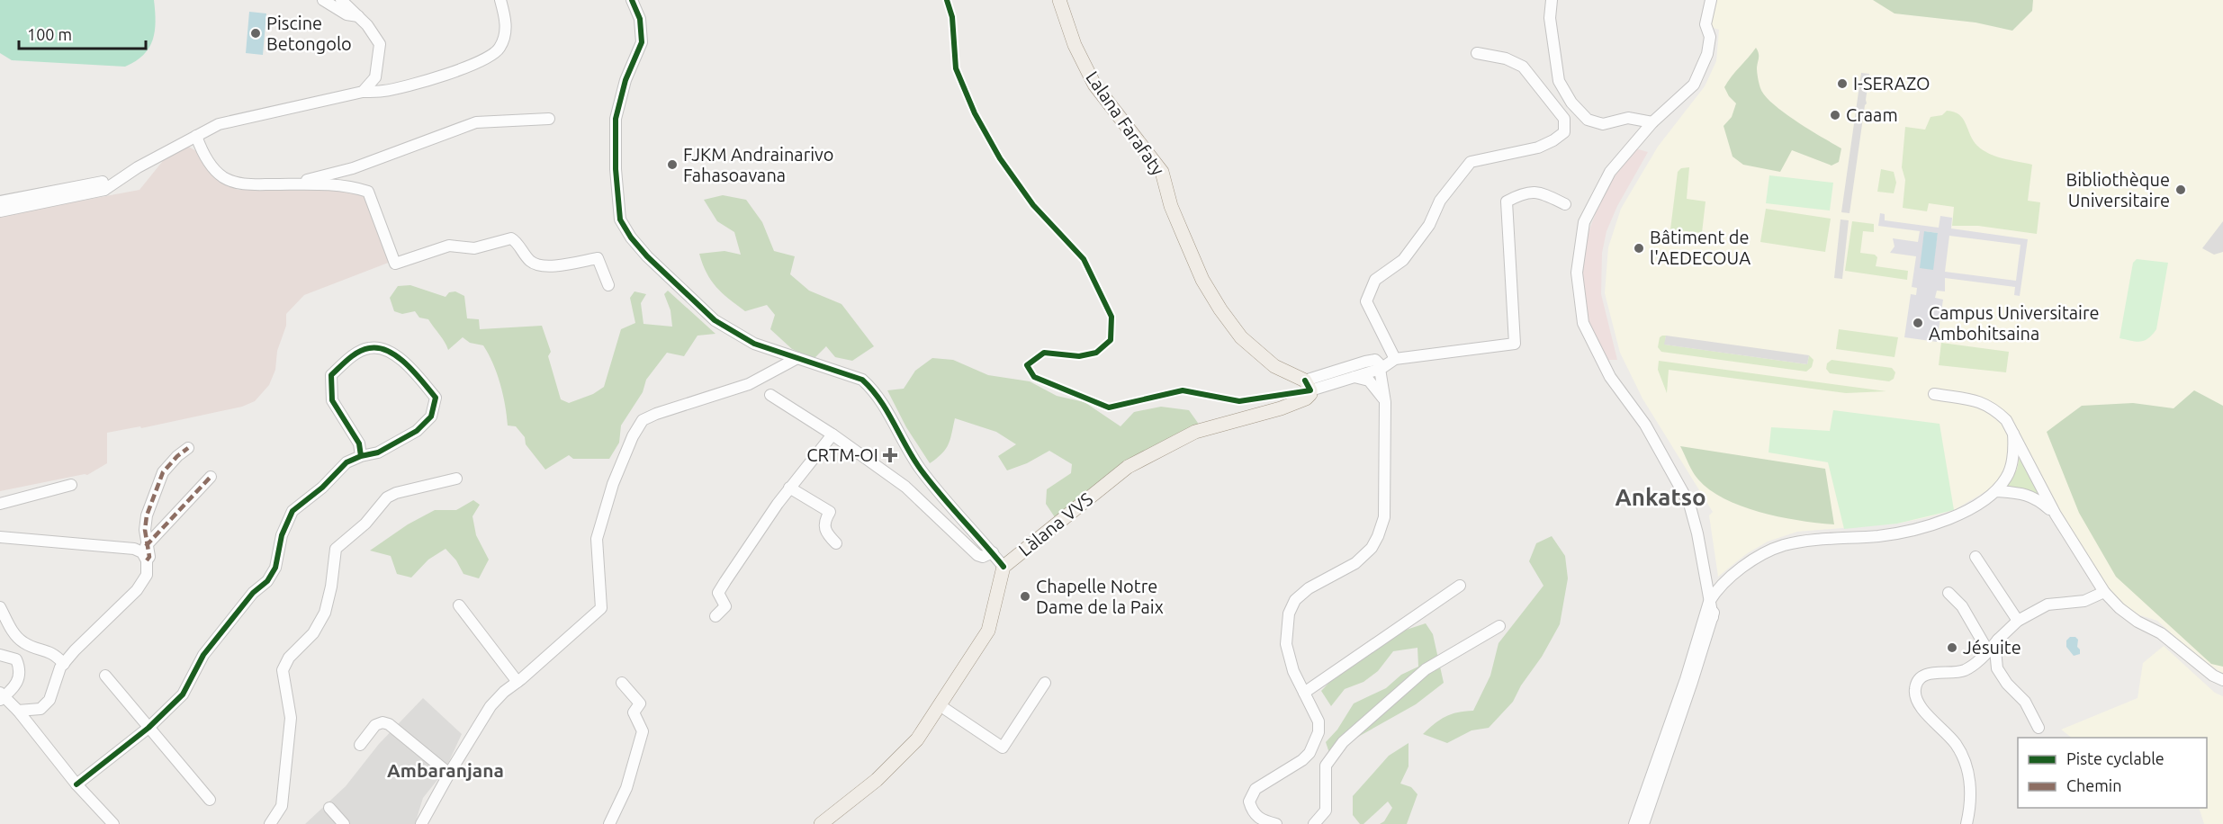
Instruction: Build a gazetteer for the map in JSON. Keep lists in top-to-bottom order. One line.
{"streets":{"main road":["Lalana Farafaty","Làlana VVS"]},"crossings":[["Lalana Farafaty","Làlana VVS"]],"districts":["Ankatso","Ambaranjana"],"places":{"other":["Piscine Betongolo","I-SERAZO","Craam","FJKM Andrainarivo Fahasoavana","Bibliothèque Universitaire","Bâtiment de l'AEDECOUA","Campus Universitaire Ambohitsaina","Chapelle Notre Dame de la Paix","Jésuite"],"health":["CRTM-OI"]},"legend":["Piste cyclable","Chemin"],"scale_bar":"100 m"}
